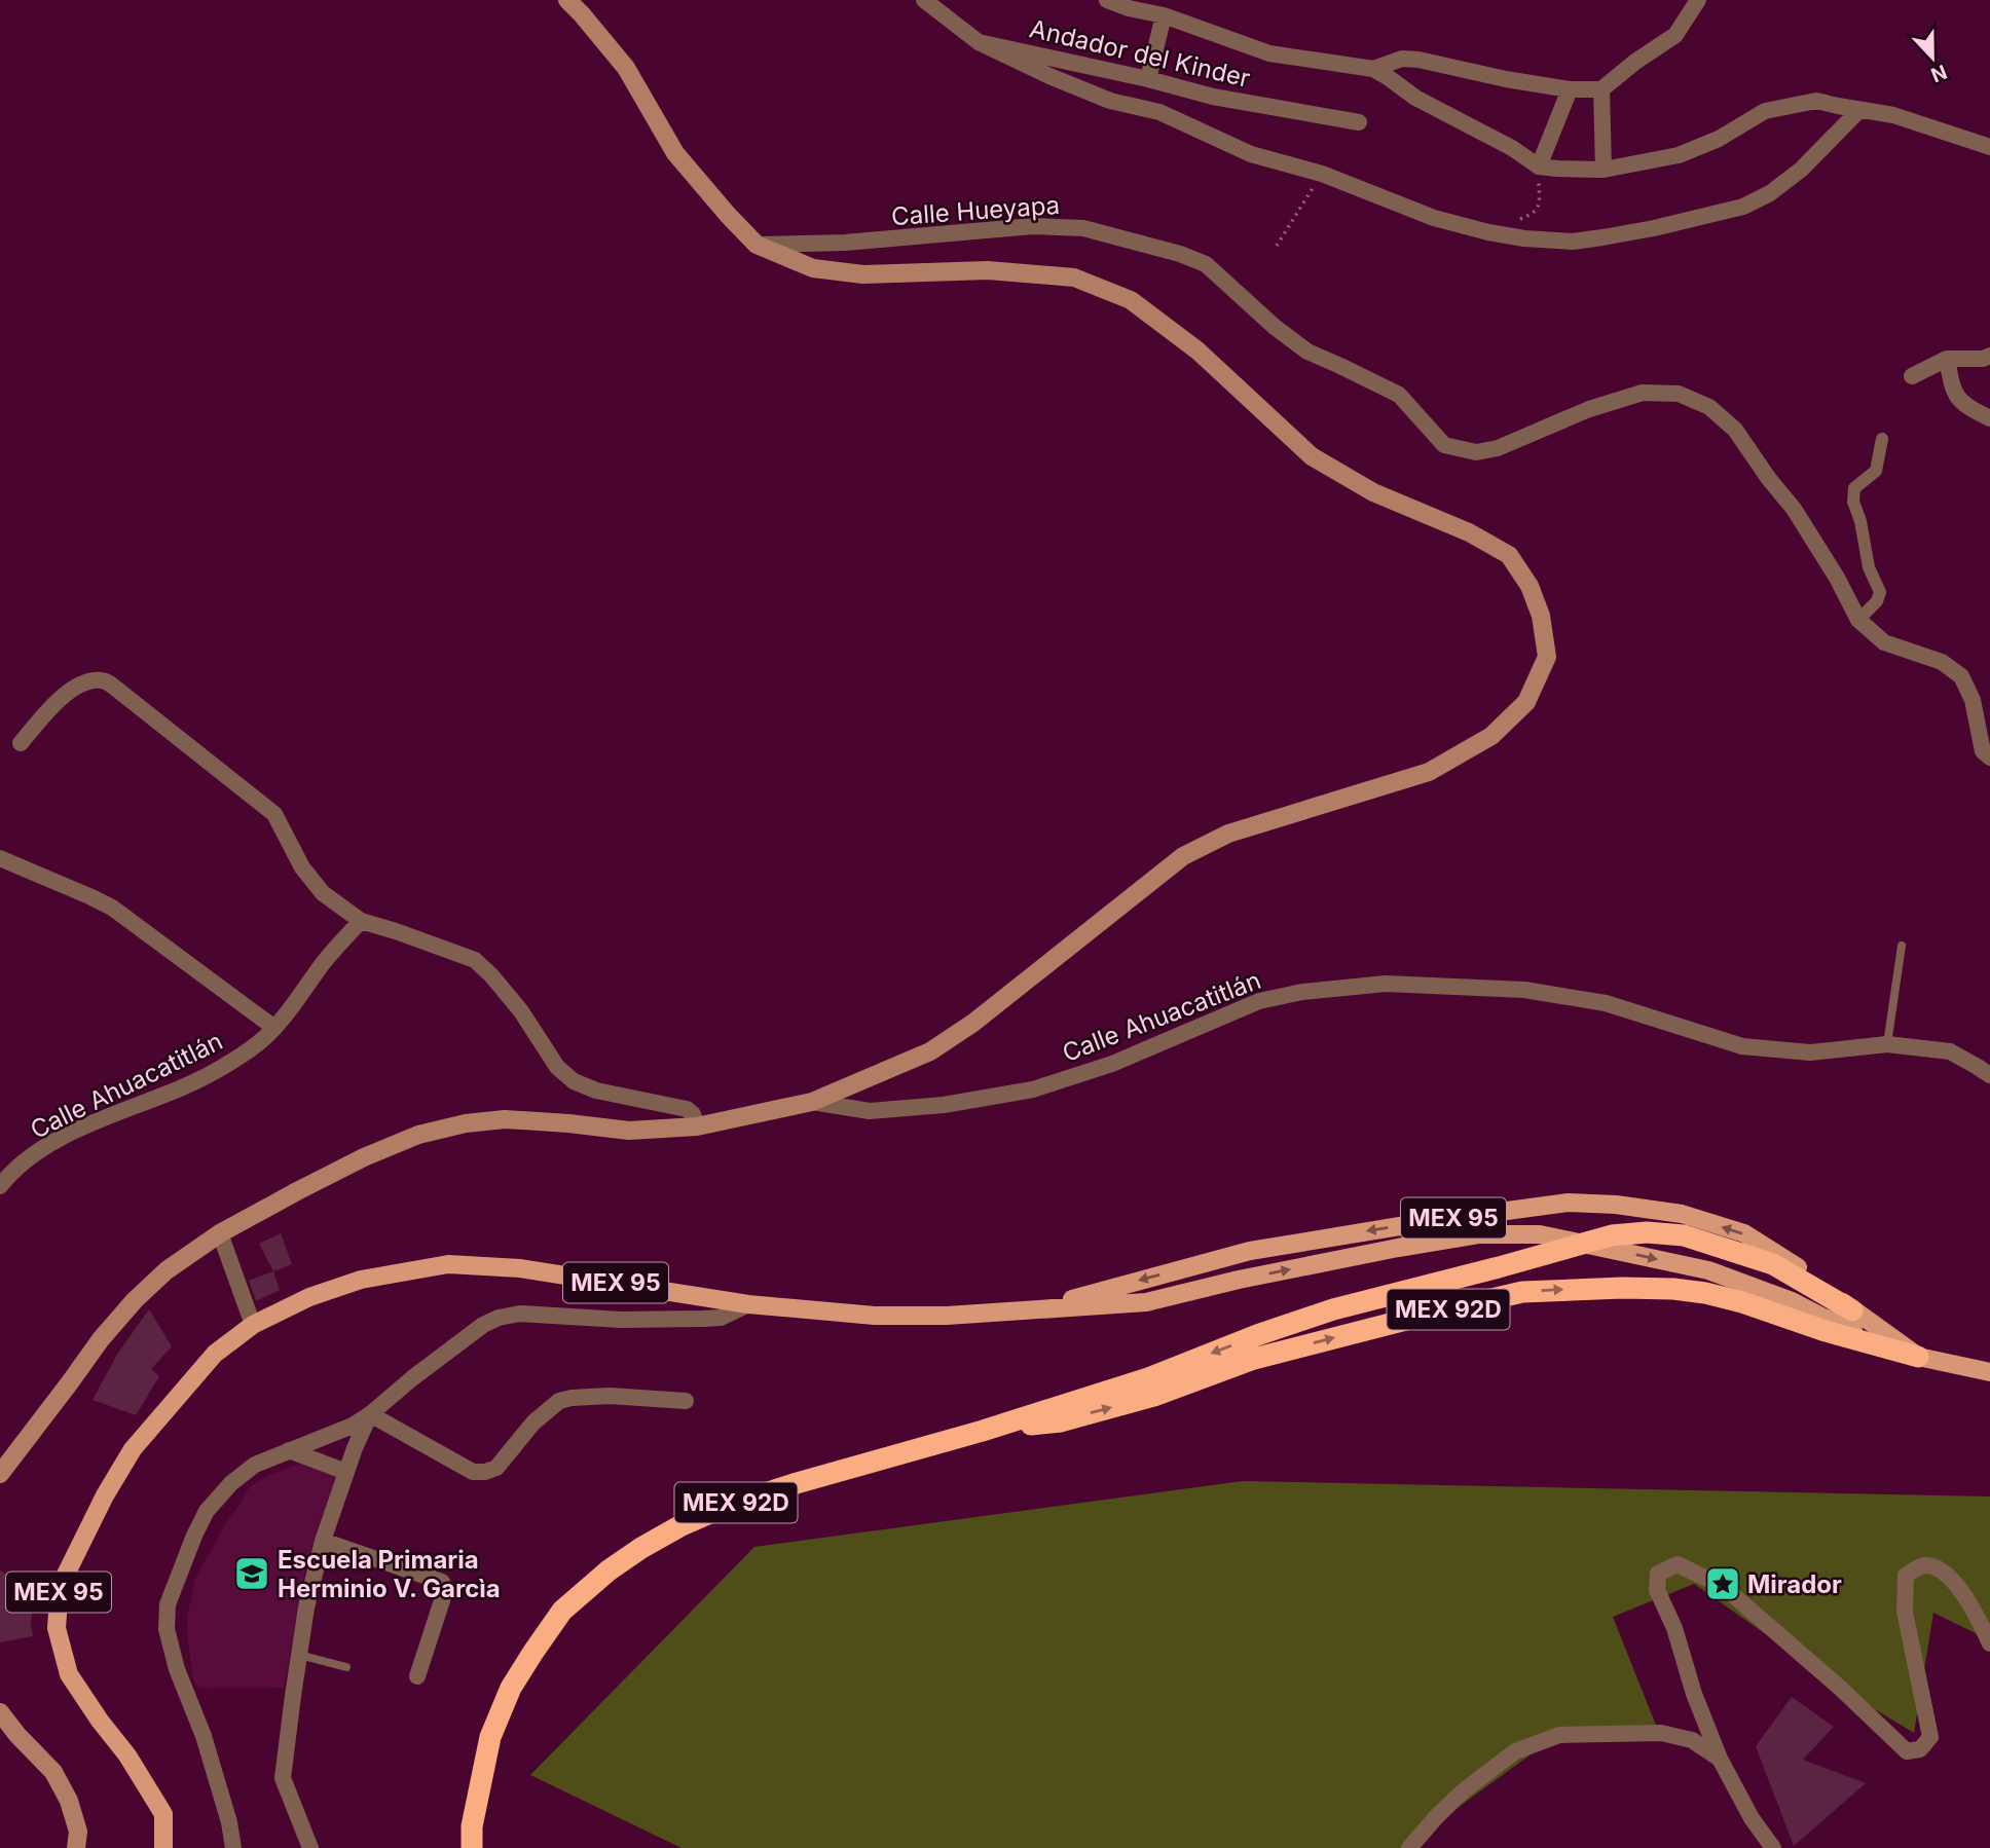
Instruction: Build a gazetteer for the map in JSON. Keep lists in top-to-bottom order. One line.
{"streets":{"highway":["MEX 92D"],"main road":["MEX 95"],"street":["Andador del Kinder","Calle Hueyapa","Calle Ahuacatitlán"]},"crossings":[["MEX 95","MEX 92D"]],"places":{"school or university":["Escuela Primaria Herminio V. Garcìa"],"place":["Mirador"]},"north":"bottom"}
